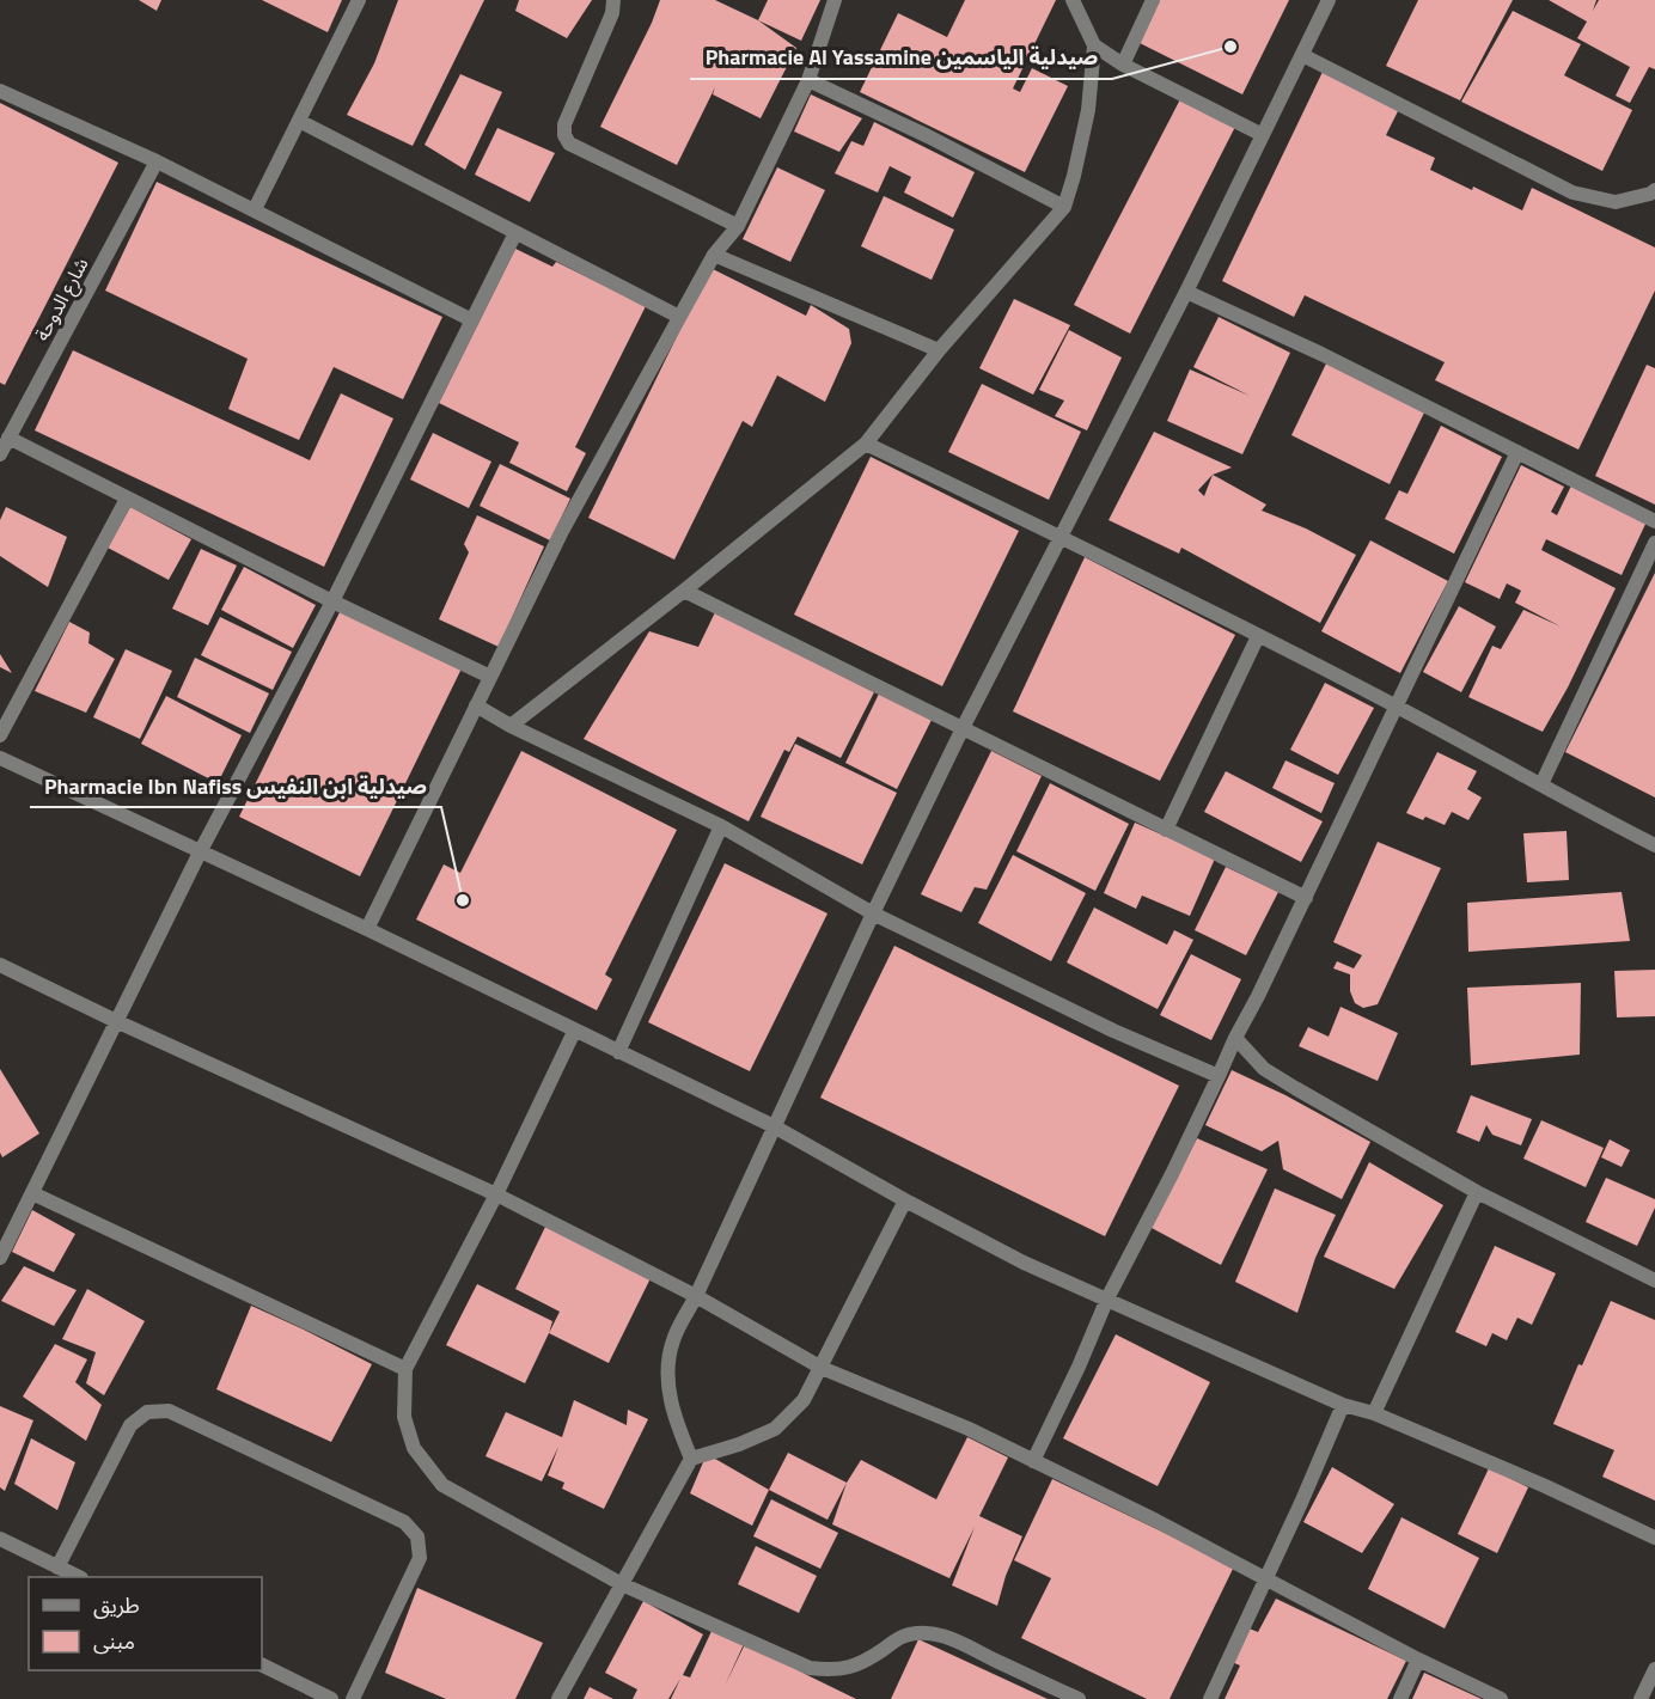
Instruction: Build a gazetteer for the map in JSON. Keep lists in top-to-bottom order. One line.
{"streets":{"street":["شارع الدوحة"]},"places":["Pharmacie Al Yassamine صيدلية الياسمين","Pharmacie Ibn Nafiss صيدلية ابن النفيس"],"legend":["طريق","مبنى"]}
